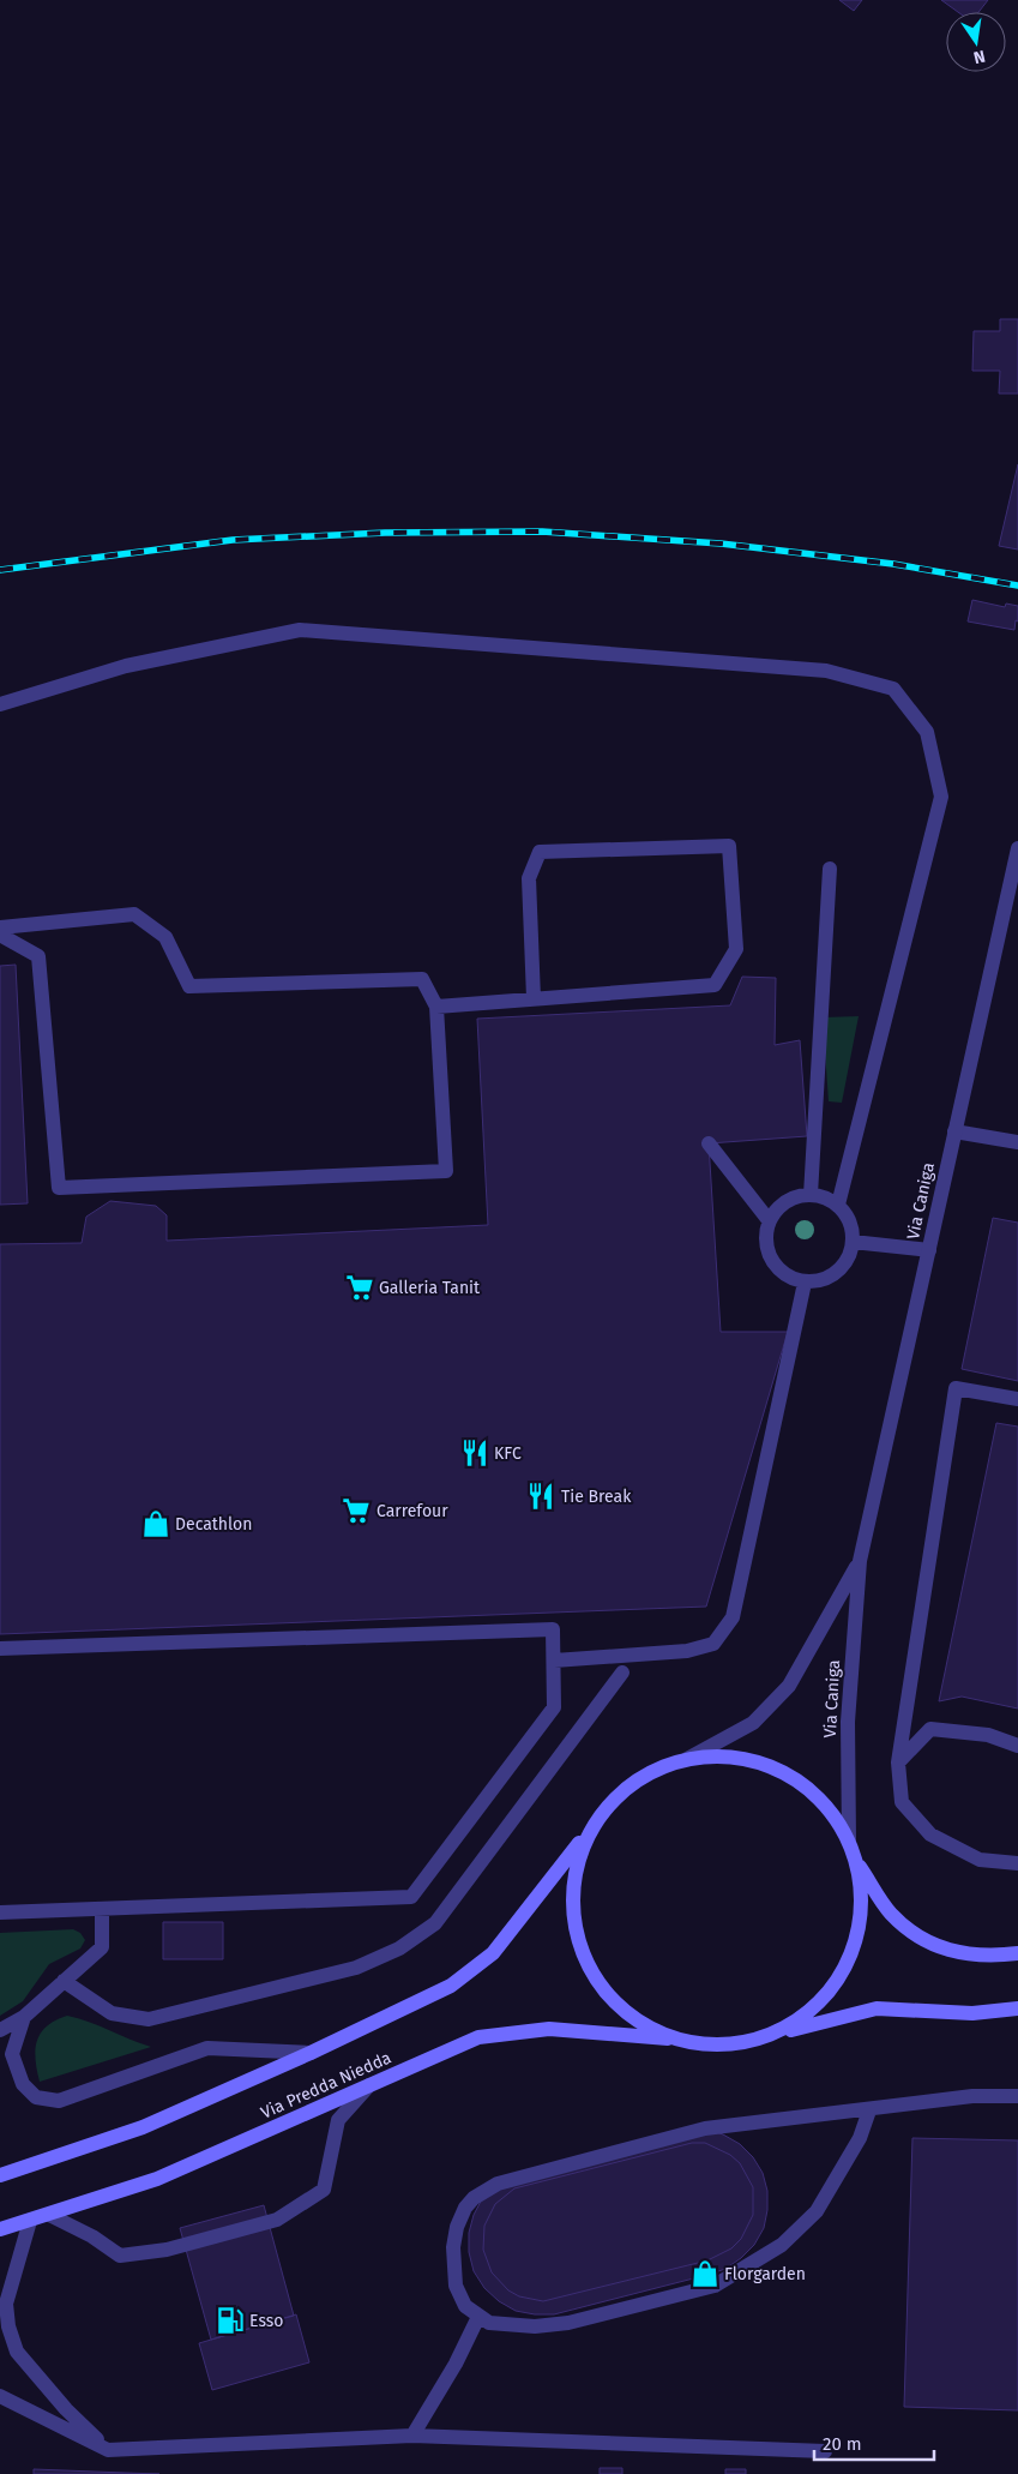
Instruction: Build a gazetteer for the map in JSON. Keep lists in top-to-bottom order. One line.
{"streets":{"main road":["Via Predda Niedda"],"street":["Via Caniga"]},"places":{"supermarket":["Galleria Tanit","Carrefour"],"restaurant":["KFC","Tie Break"],"shop":["Decathlon","Florgarden"],"fuel station":["Esso"]},"scale_bar":"20 m","north":"bottom"}
